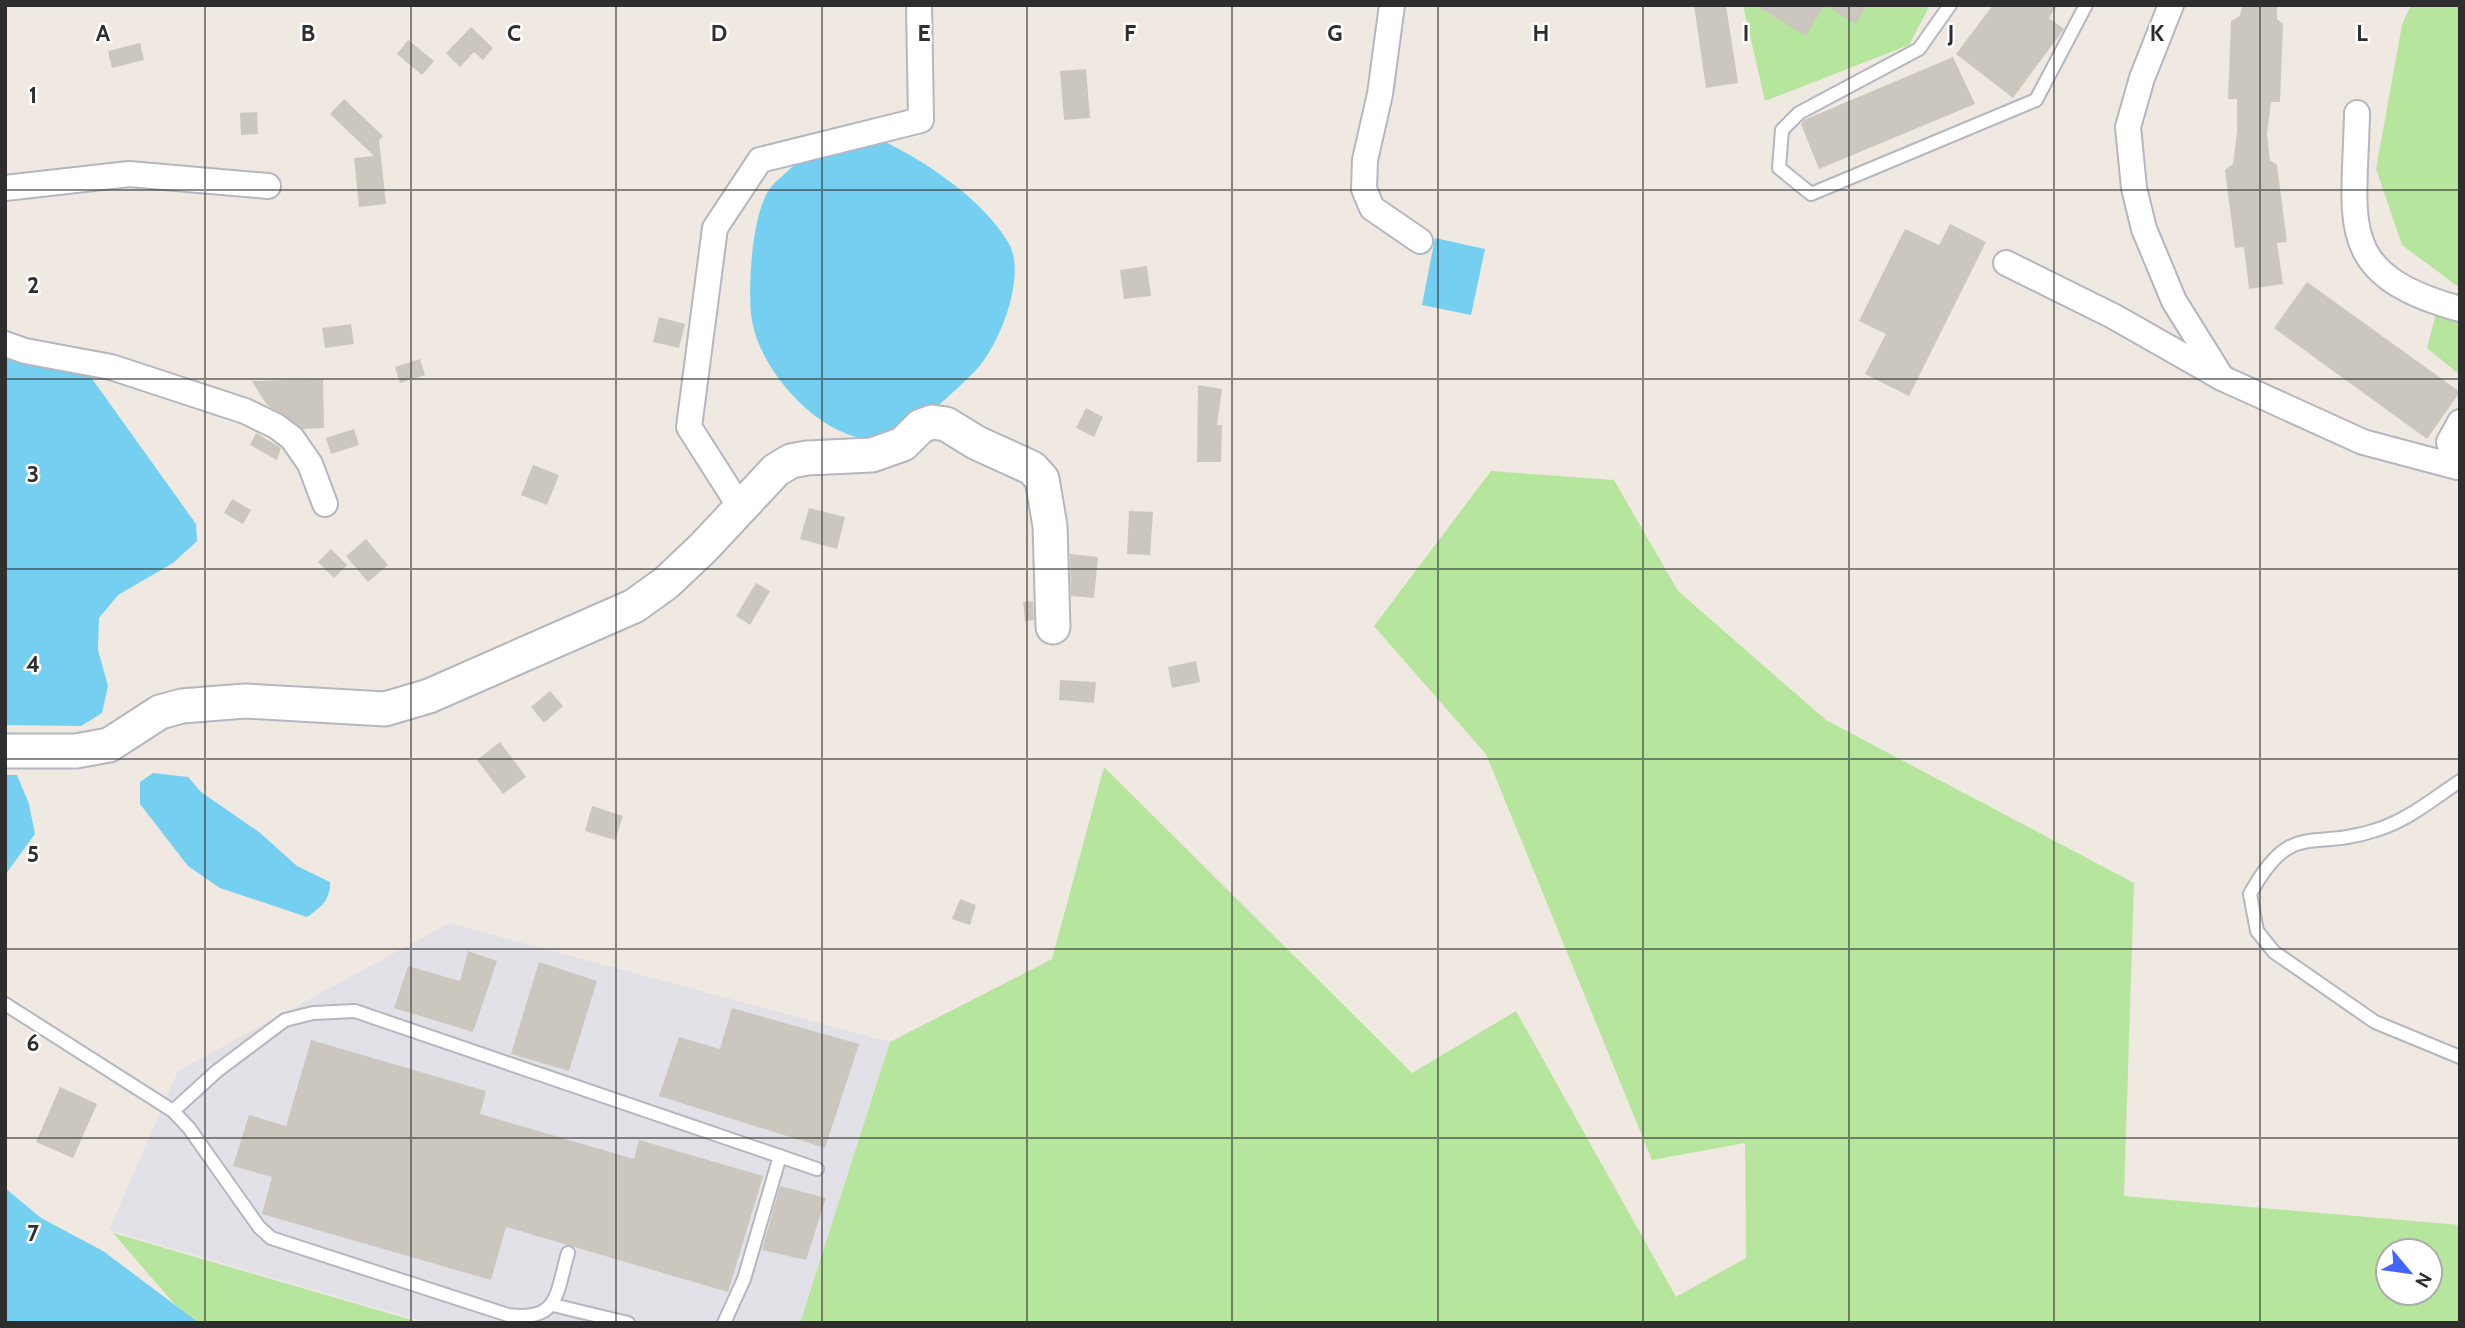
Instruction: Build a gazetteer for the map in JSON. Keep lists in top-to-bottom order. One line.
{"north":"bottom right","grid":{"columns":["A","B","C","D","E","F","G","H","I","J","K","L"],"rows":["1","2","3","4","5","6","7"]}}
